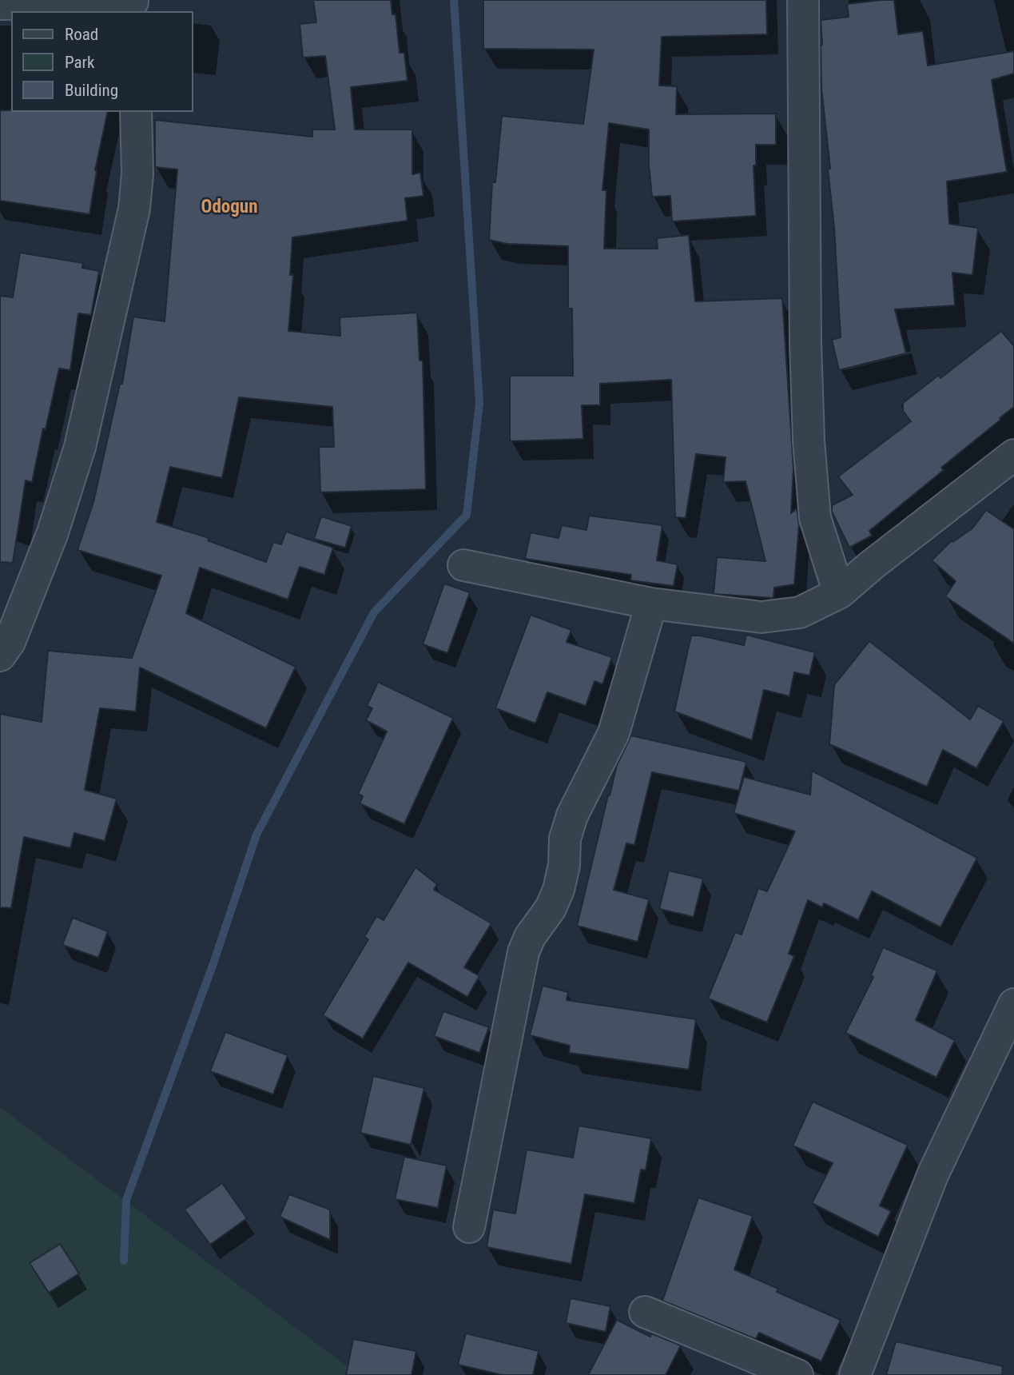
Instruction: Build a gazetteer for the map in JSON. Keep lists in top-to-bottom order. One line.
{"districts":["Odogun"],"legend":["Road","Park","Building"]}
